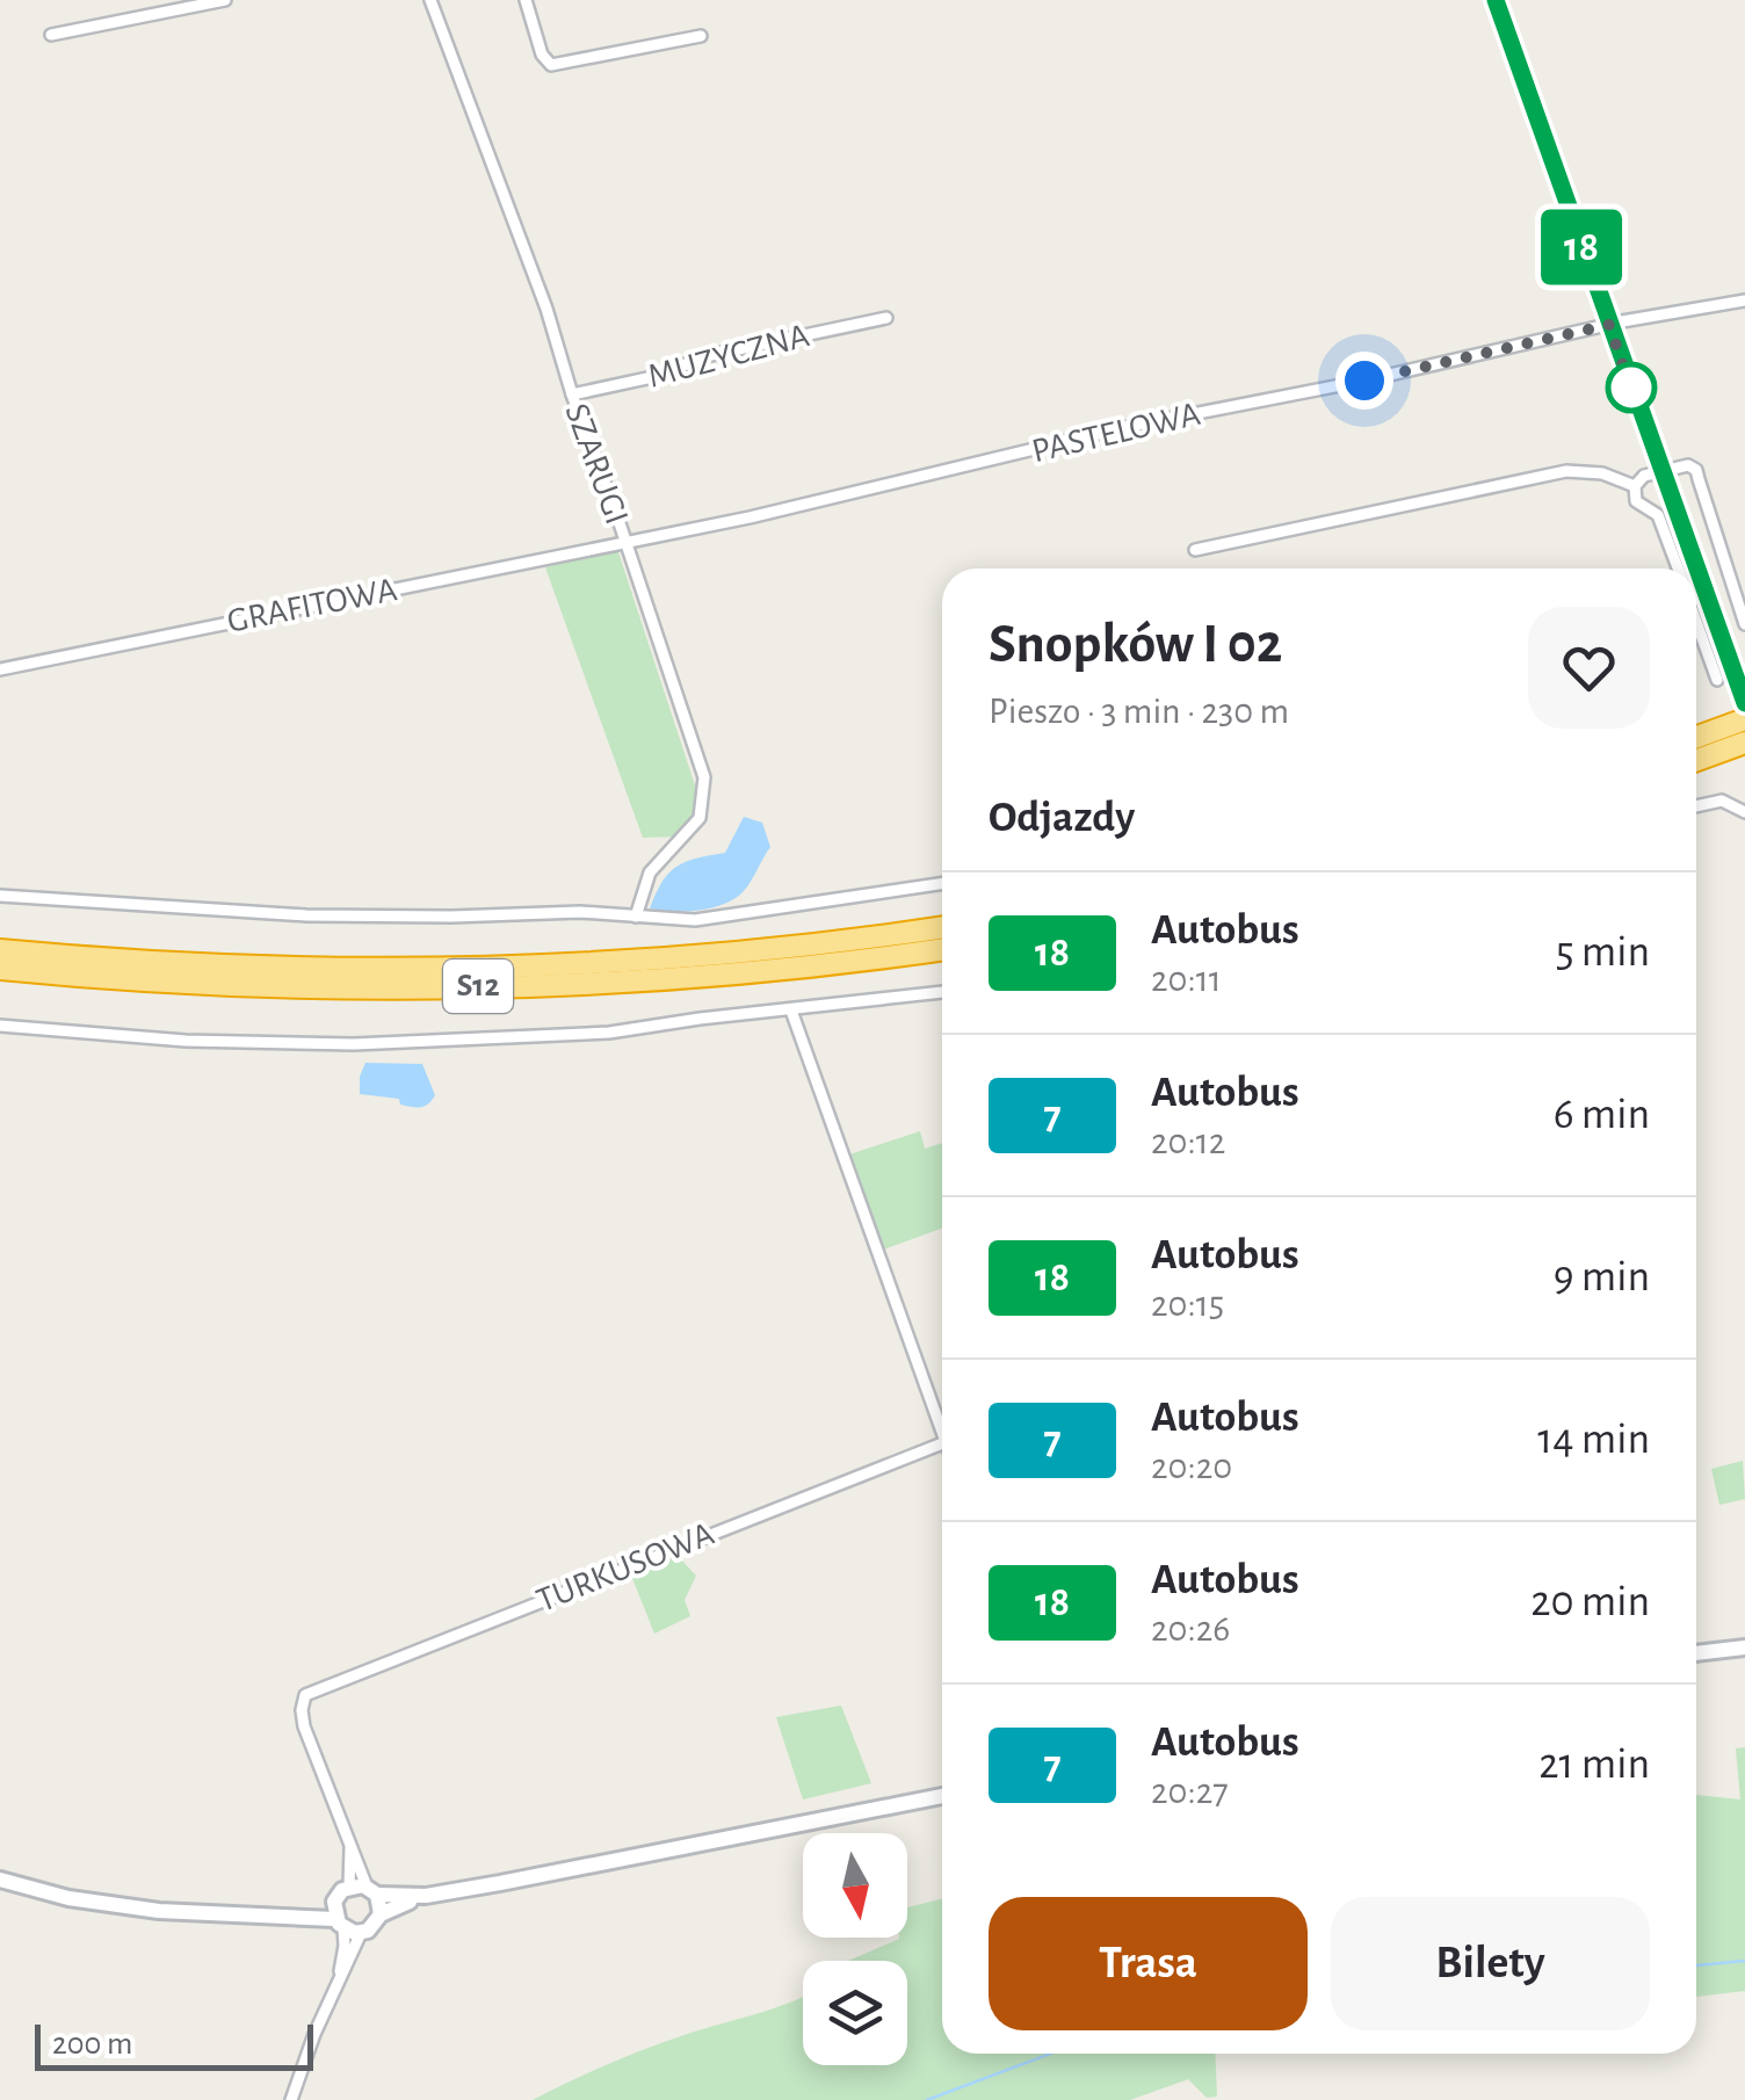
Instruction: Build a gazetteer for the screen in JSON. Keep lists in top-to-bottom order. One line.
{"streets":{"highway":["S12"],"street":["MUZYCZNA","PASTELOWA","SZARUGI","GRAFITOWA","TURKUSOWA"]},"crossings":[["MUZYCZNA","SZARUGI"],["PASTELOWA","SZARUGI"],["PASTELOWA","GRAFITOWA"],["SZARUGI","GRAFITOWA"]],"lines":["bus line 18"],"scale_bar":"200 m","north":"bottom","page":{"on_map":"18","heading":[["Snopków I 02","Pieszo · 3 min · 230 m"],"Odjazdy"],"list":[{"mark":"18","name":"Autobus","note":"20:11","value":"5 min"},{"mark":"7","name":"Autobus","note":"20:12","value":"6 min"},{"mark":"18","name":"Autobus","note":"20:15","value":"9 min"},{"mark":"7","name":"Autobus","note":"20:20","value":"14 min"},{"mark":"18","name":"Autobus","note":"20:26","value":"20 min"},{"mark":"7","name":"Autobus","note":"20:27","value":"21 min"}],"buttons":["Trasa","Bilety"],"scale":"200 m"}}
